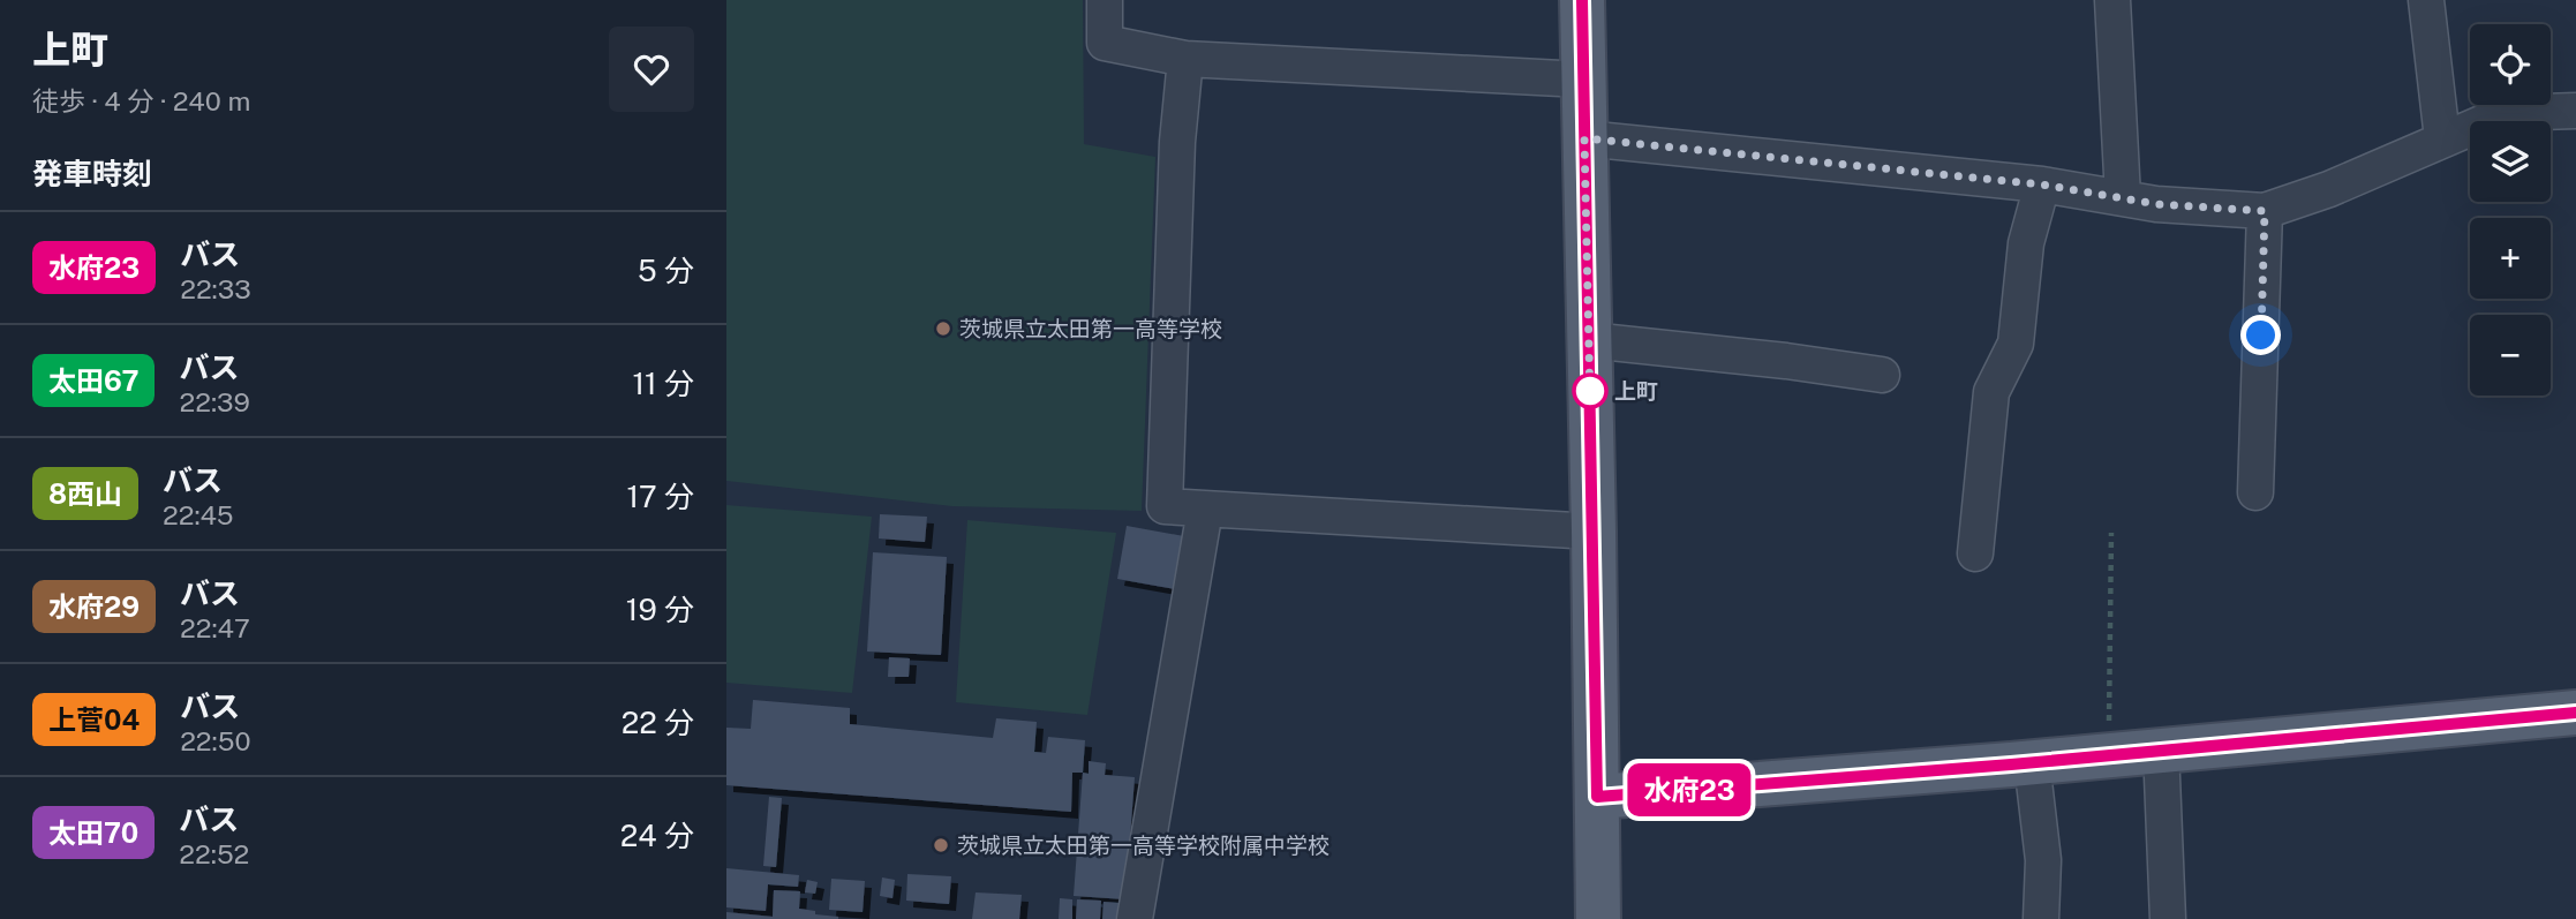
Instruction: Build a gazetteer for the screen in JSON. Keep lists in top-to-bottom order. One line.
{"places":["茨城県立太田第一高等学校","上町","茨城県立太田第一高等学校附属中学校"],"lines":["bus line 水府23"],"page":{"heading":[["上町","徒歩 · 4 分 · 240 m"],"発車時刻"],"on_map":"水府23","map_buttons":["+","−"],"list":[{"mark":"水府23","name":"バス","note":"22:33","value":"5 分"},{"mark":"太田67","name":"バス","note":"22:39","value":"11 分"},{"mark":"8西山","name":"バス","note":"22:45","value":"17 分"},{"mark":"水府29","name":"バス","note":"22:47","value":"19 分"},{"mark":"上菅04","name":"バス","note":"22:50","value":"22 分"},{"mark":"太田70","name":"バス","note":"22:52","value":"24 分"}]}}
